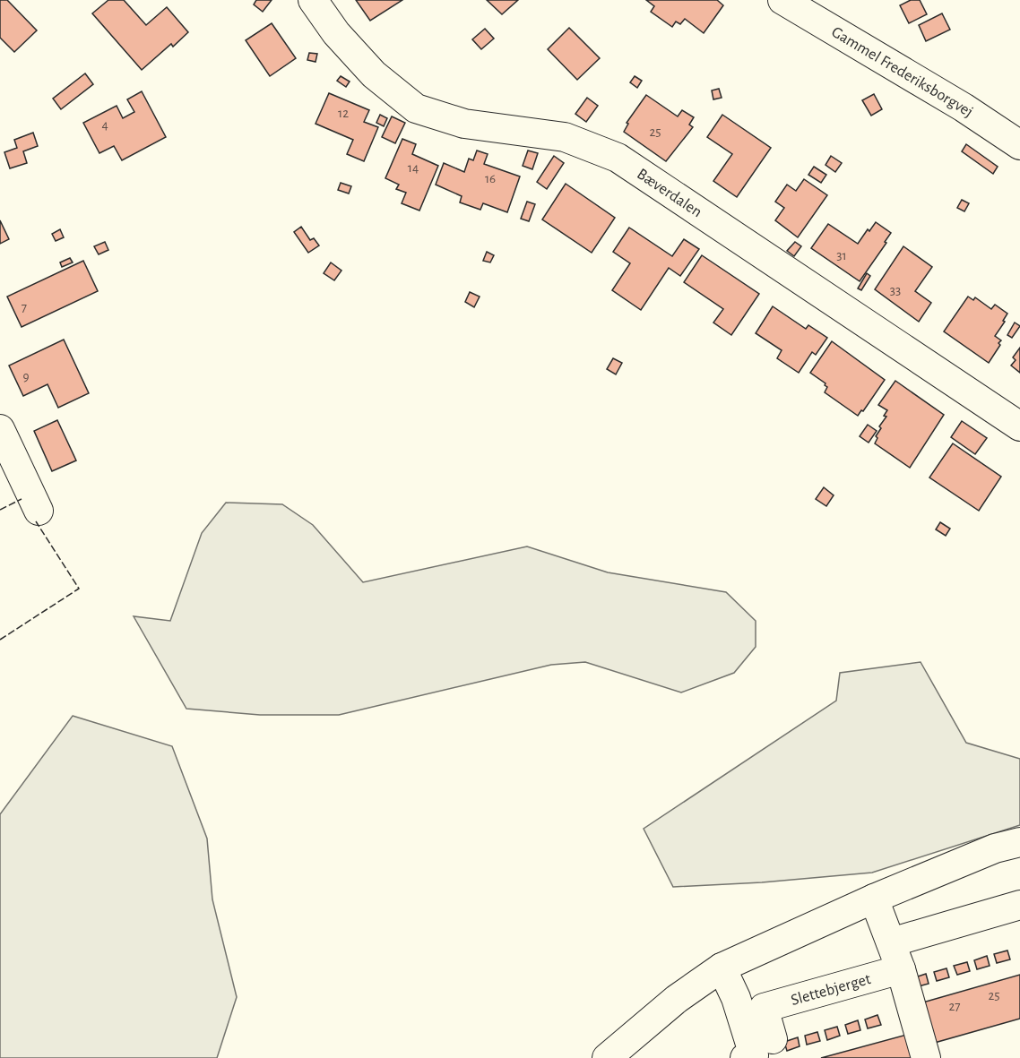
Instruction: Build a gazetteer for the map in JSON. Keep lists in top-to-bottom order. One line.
{"streets":{"street":["Gammel Frederiksborgvej","Bæverdalen","Slettebjerget"]},"house_numbers":["12","4","25","14","16","31","33","7","9","25","27"]}
